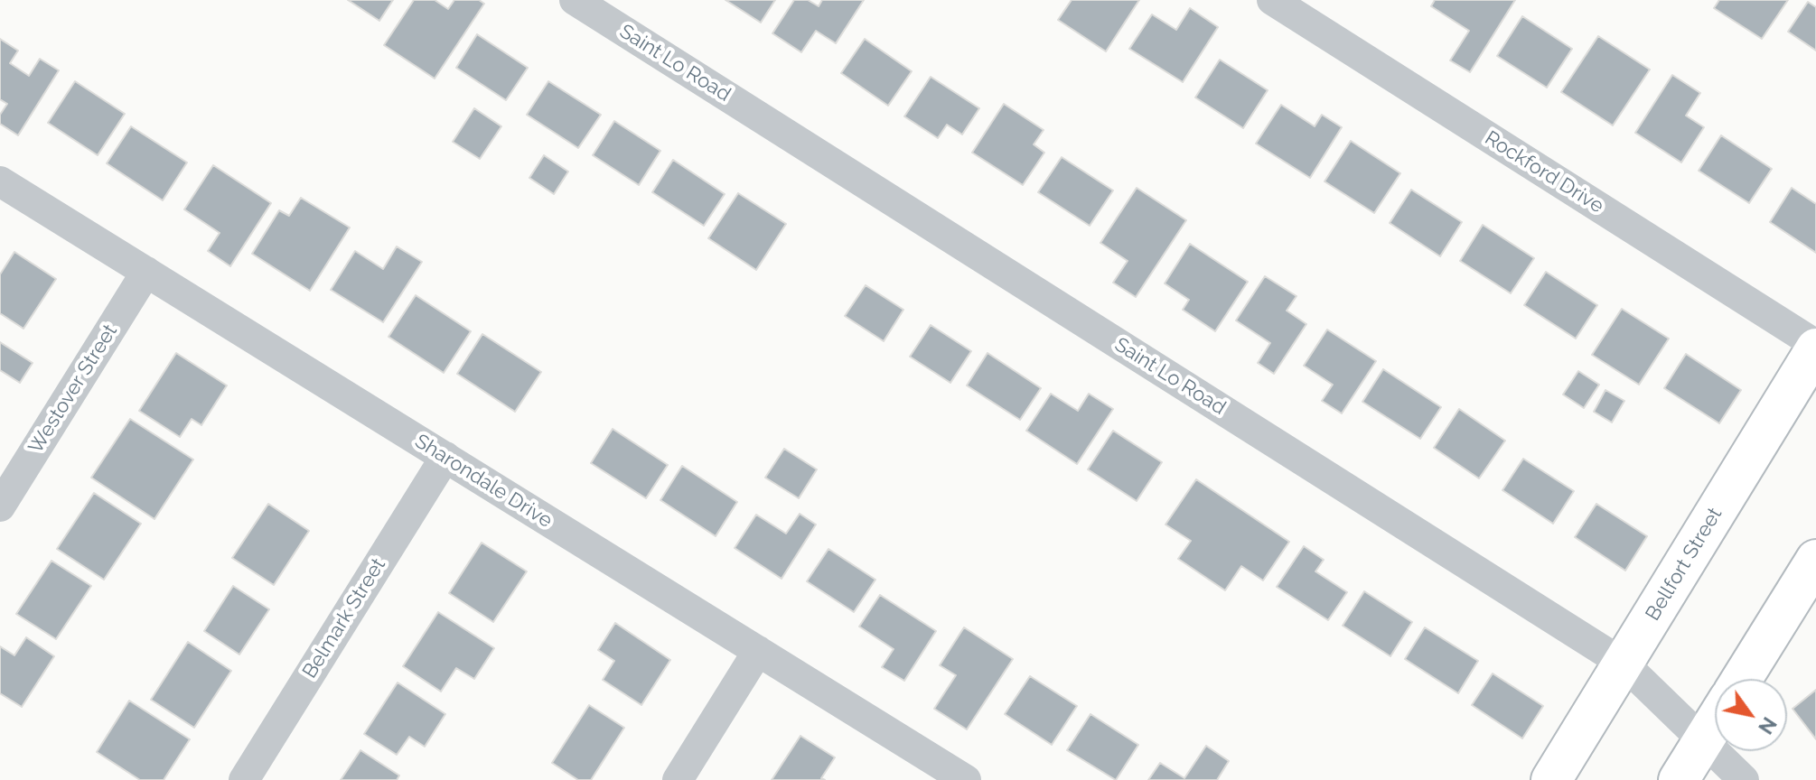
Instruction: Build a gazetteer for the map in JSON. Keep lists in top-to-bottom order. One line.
{"streets":{"main road":["Bellfort Street"],"street":["Saint Lo Road","Rockford Drive","Westover Street","Sharondale Drive","Belmark Street"]},"crossings":[["Saint Lo Road","Bellfort Street"],["Rockford Drive","Bellfort Street"],["Westover Street","Sharondale Drive"],["Sharondale Drive","Belmark Street"]],"north":"bottom right"}
